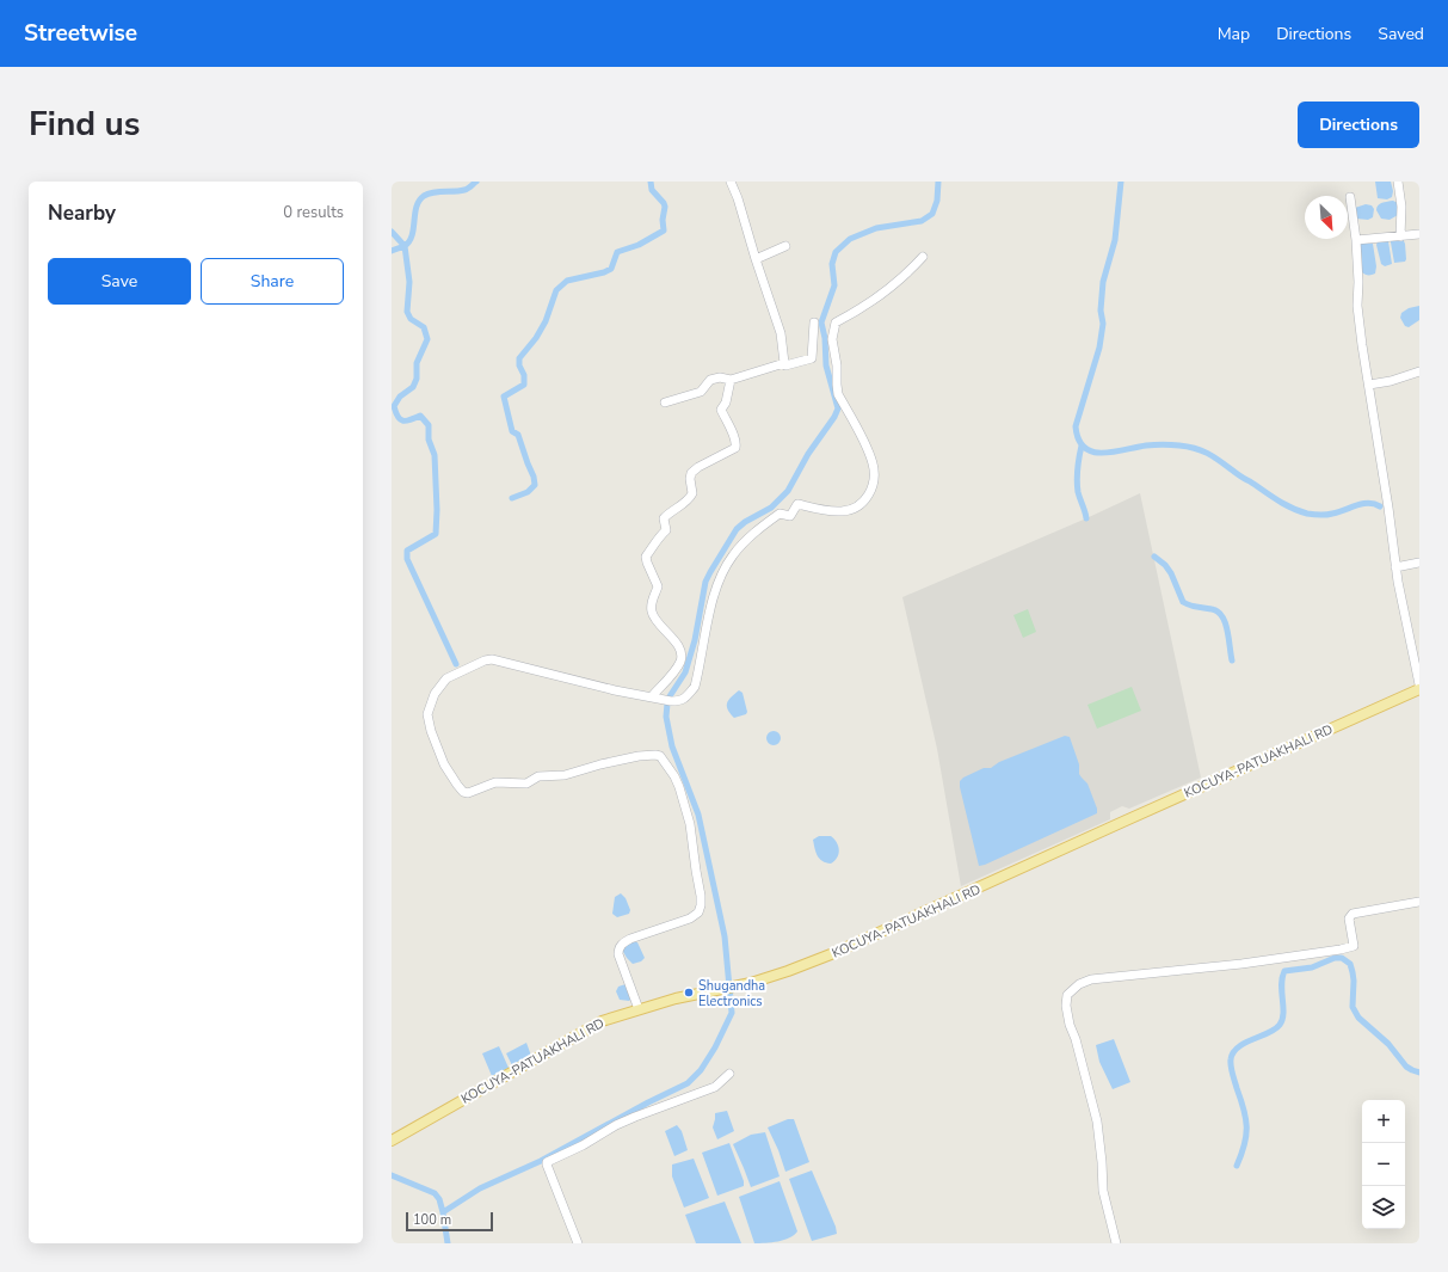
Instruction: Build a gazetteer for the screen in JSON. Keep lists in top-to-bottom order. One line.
{"streets":{"main road":["KOCUYA-PATUAKHALI RD"]},"places":["Shugandha Electronics"],"scale_bar":"100 m","north":"bottom right","page":{"header":"Streetwise","nav":["Map","Directions","Saved"],"title":"Find us","buttons":["Directions",["Save","Share"]],"heading":["Nearby","0 results"],"map_buttons":["+","−"],"scale":"100 m"}}
